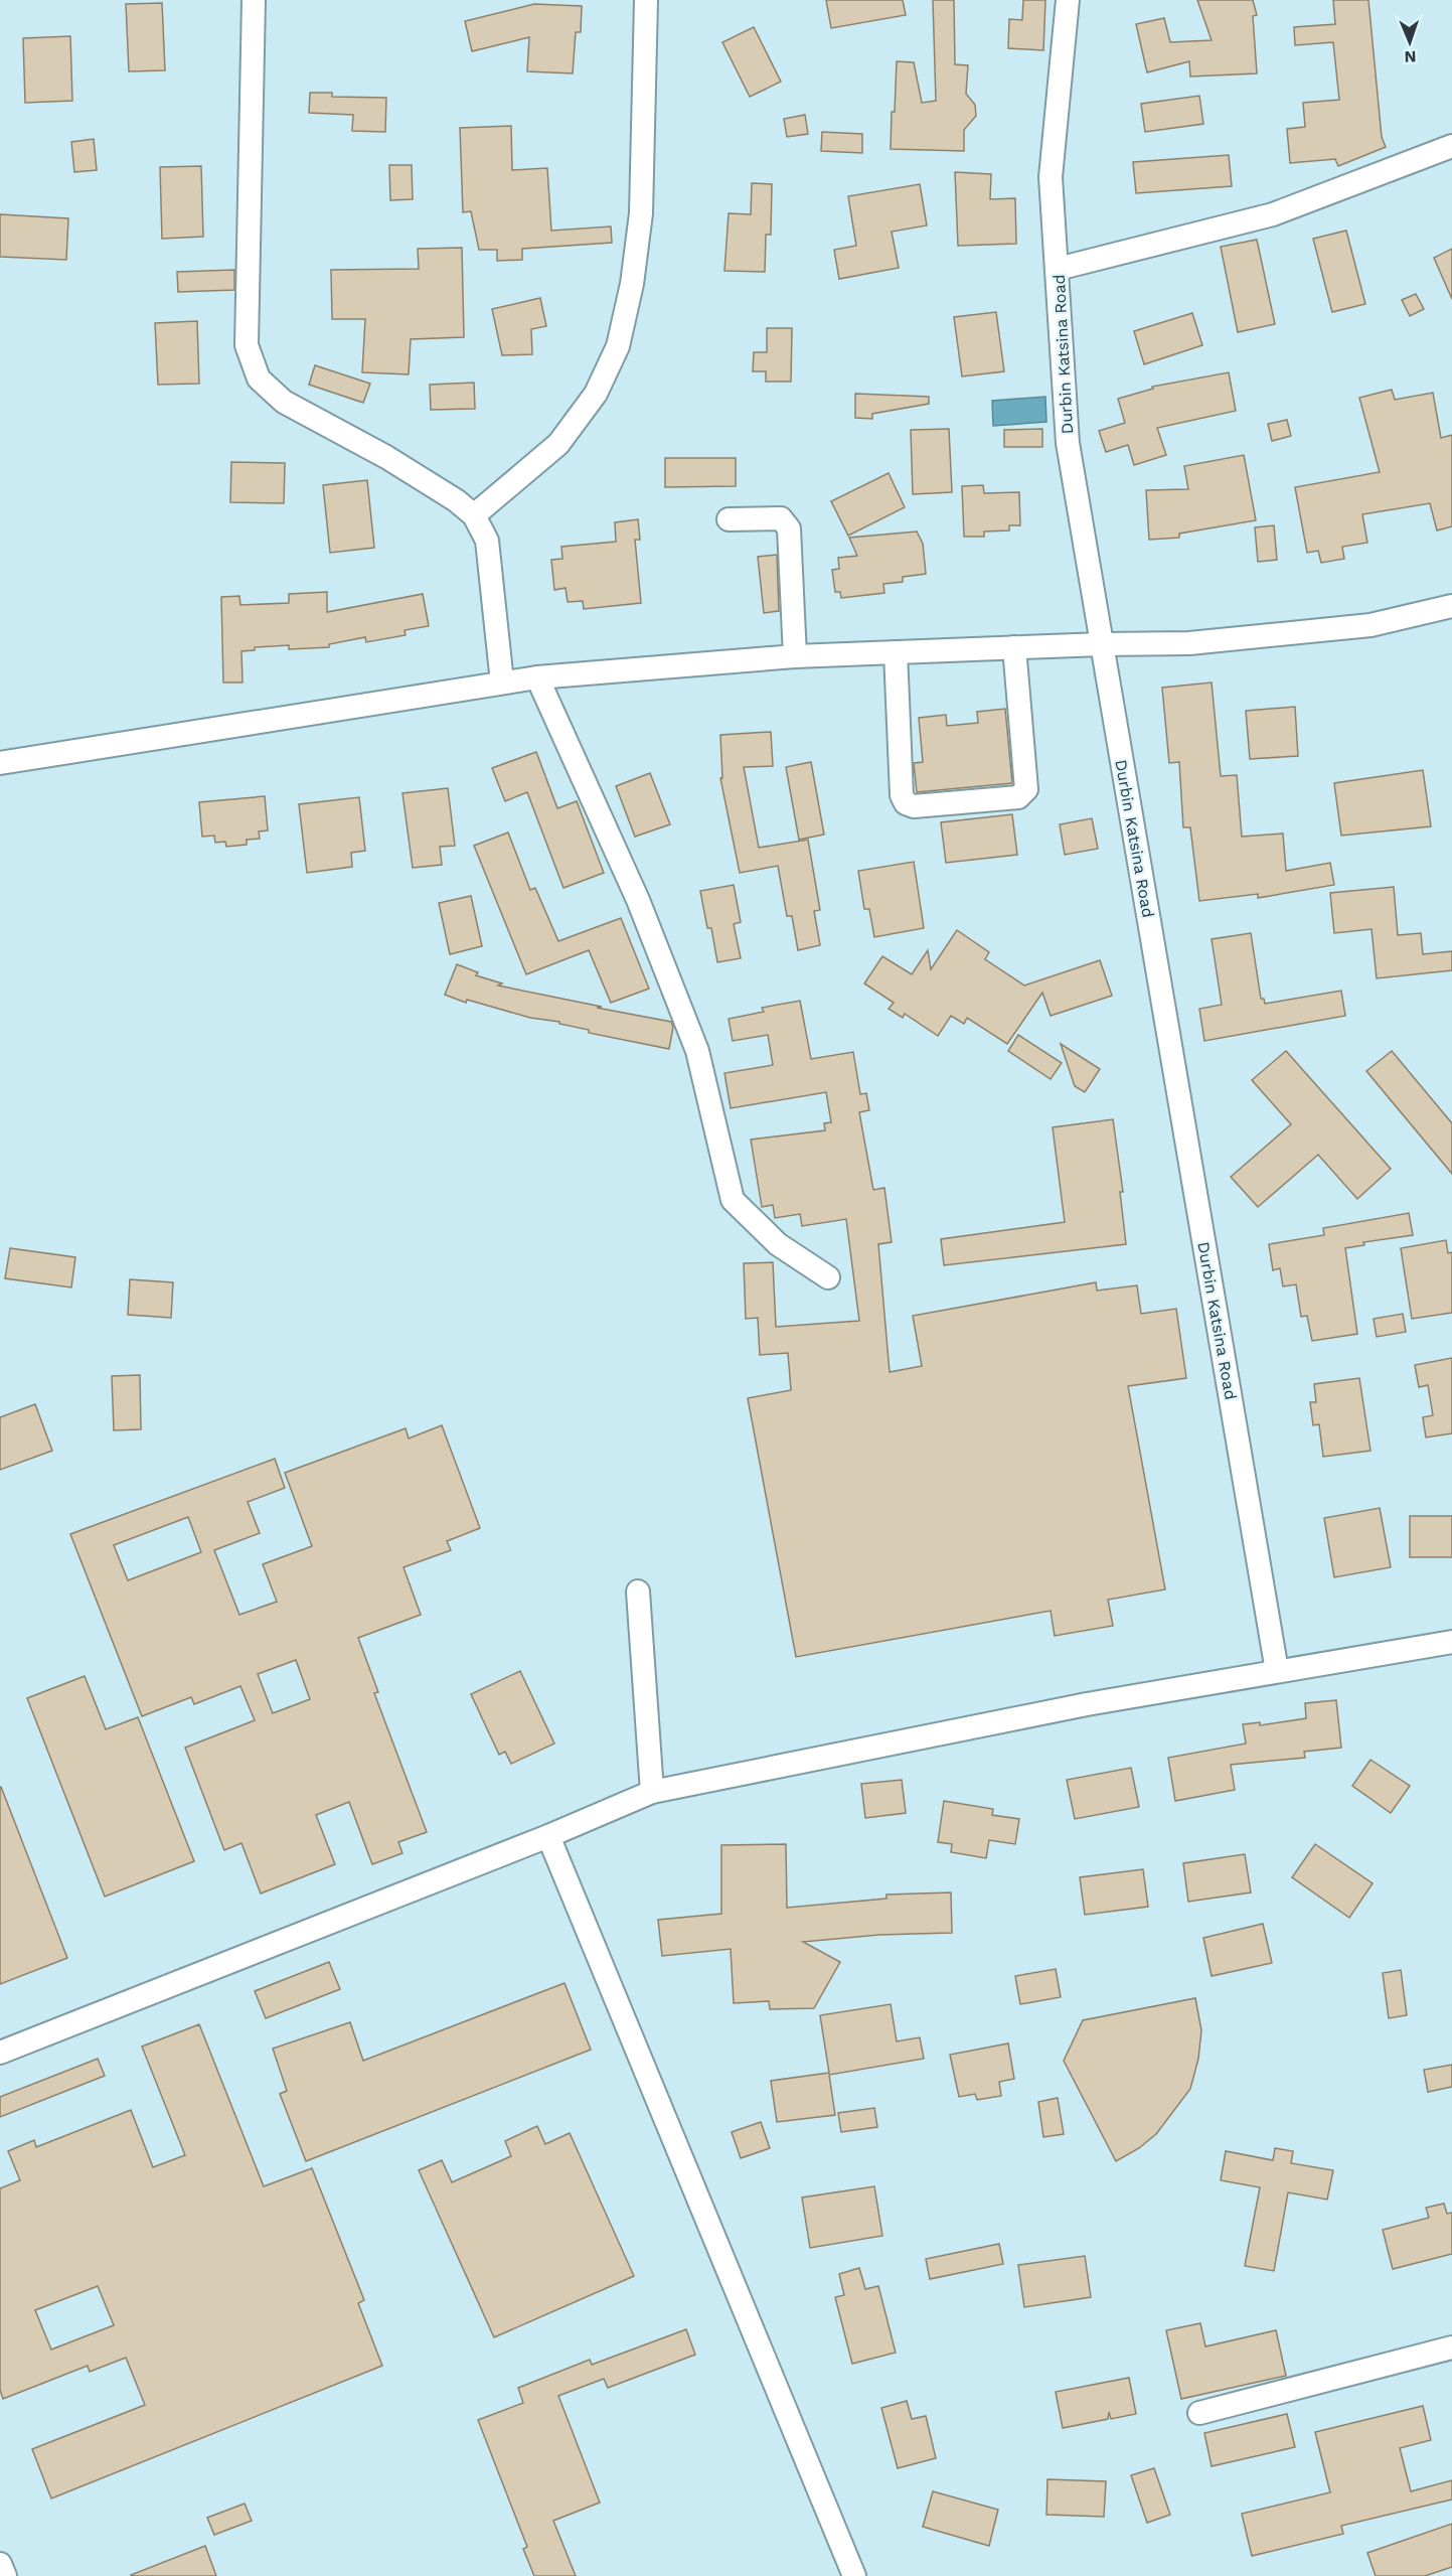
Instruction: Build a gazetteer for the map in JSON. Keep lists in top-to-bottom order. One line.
{"streets":{"street":["Durbin Katsina Road"]},"north":"bottom"}
